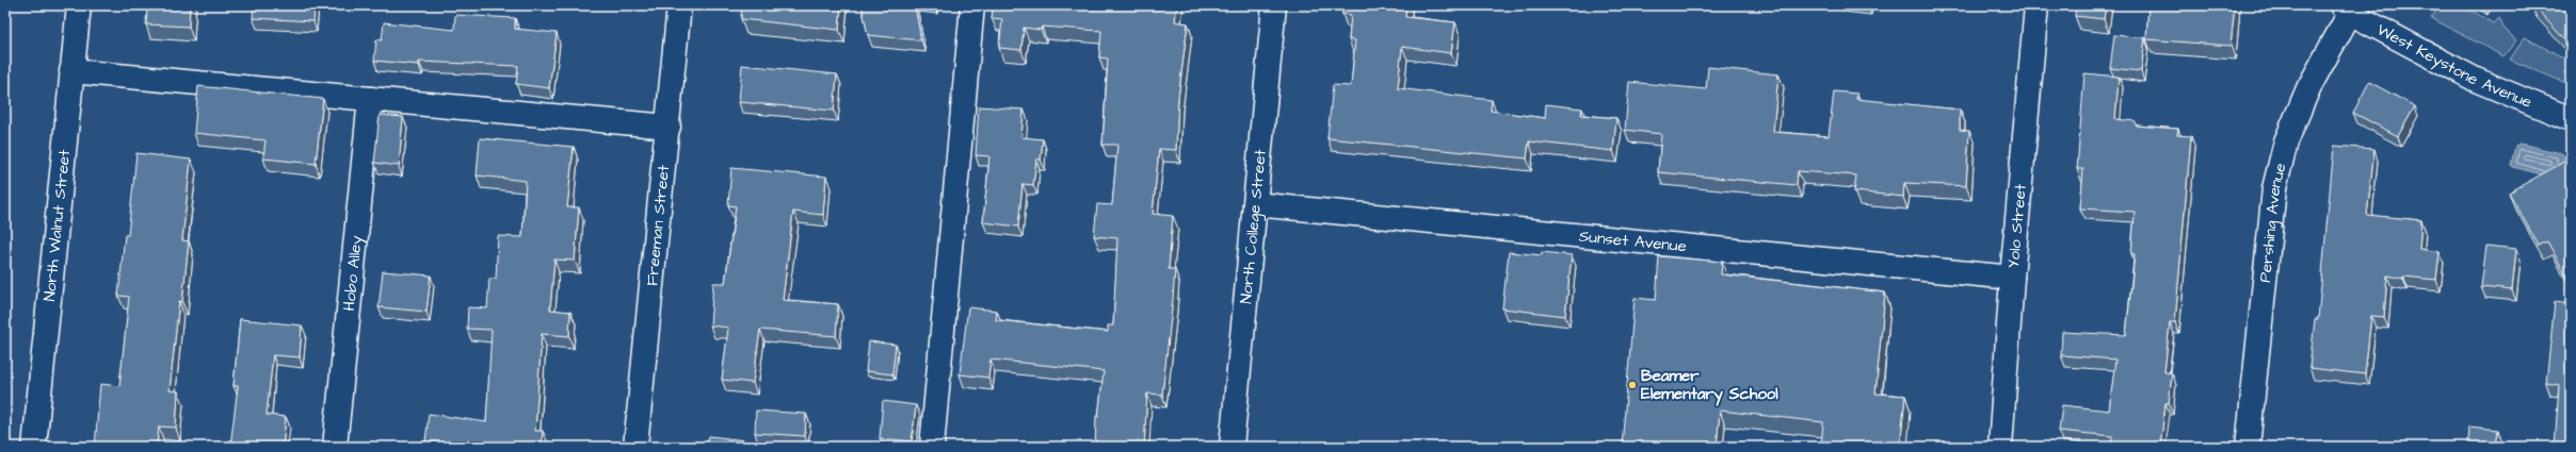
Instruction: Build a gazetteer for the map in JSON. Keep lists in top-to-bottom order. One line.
{"streets":{"street":["West Keystone Avenue","Pershing Avenue","North College Street","Yolo Street","North Walnut Street","Freeman Street","Sunset Avenue","Hobo Alley"]},"crossings":[["West Keystone Avenue","Pershing Avenue"],["North College Street","Sunset Avenue"],["Yolo Street","Sunset Avenue"]],"places":["Beamer Elementary School"]}
